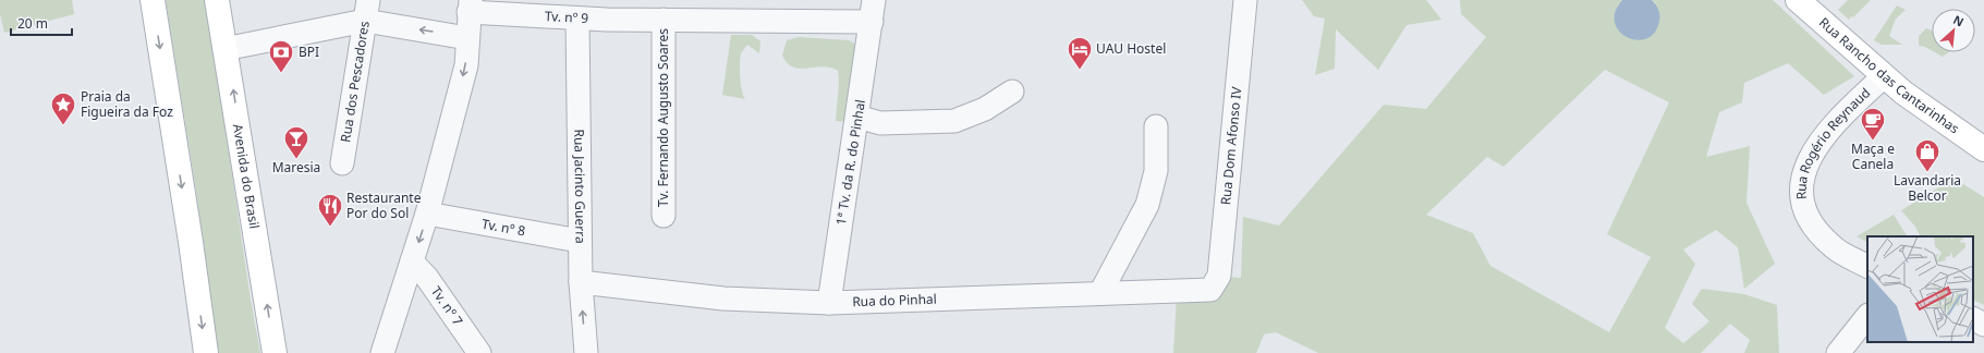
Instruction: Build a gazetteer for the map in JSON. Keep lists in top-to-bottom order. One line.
{"streets":{"main road":["Rua Rancho das Cantarinhas","Avenida do Brasil"],"street":["Tv. nº 9","Rua dos Pescadores","Tv. Fernando Augusto Soares","Rua Dom Afonso IV","Rua Rogério Reynaud","1ª Tv. da R. do Pinhal","Rua Jacinto Guerra","Tv. nº 8","Rua do Pinhal","Tv. nº 7"]},"crossings":[["Tv. nº 9","Tv. Fernando Augusto Soares"],["Tv. nº 9","1ª Tv. da R. do Pinhal"],["Tv. nº 9","Rua Jacinto Guerra"],["Rua Rancho das Cantarinhas","Rua Rogério Reynaud"],["Rua Dom Afonso IV","Rua do Pinhal"],["1ª Tv. da R. do Pinhal","Rua do Pinhal"],["Rua Jacinto Guerra","Tv. nº 8"],["Rua Jacinto Guerra","Rua do Pinhal"]],"places":{"hotel":["UAU Hostel"],"bank":["BPI"],"place":["Praia da Figueira da Foz"],"cafe":["Maça e Canela"],"bar":["Maresia"],"shop":["Lavandaria Belcor"],"restaurant":["Restaurante Por do Sol"]},"scale_bar":"20 m","north":"top right"}
